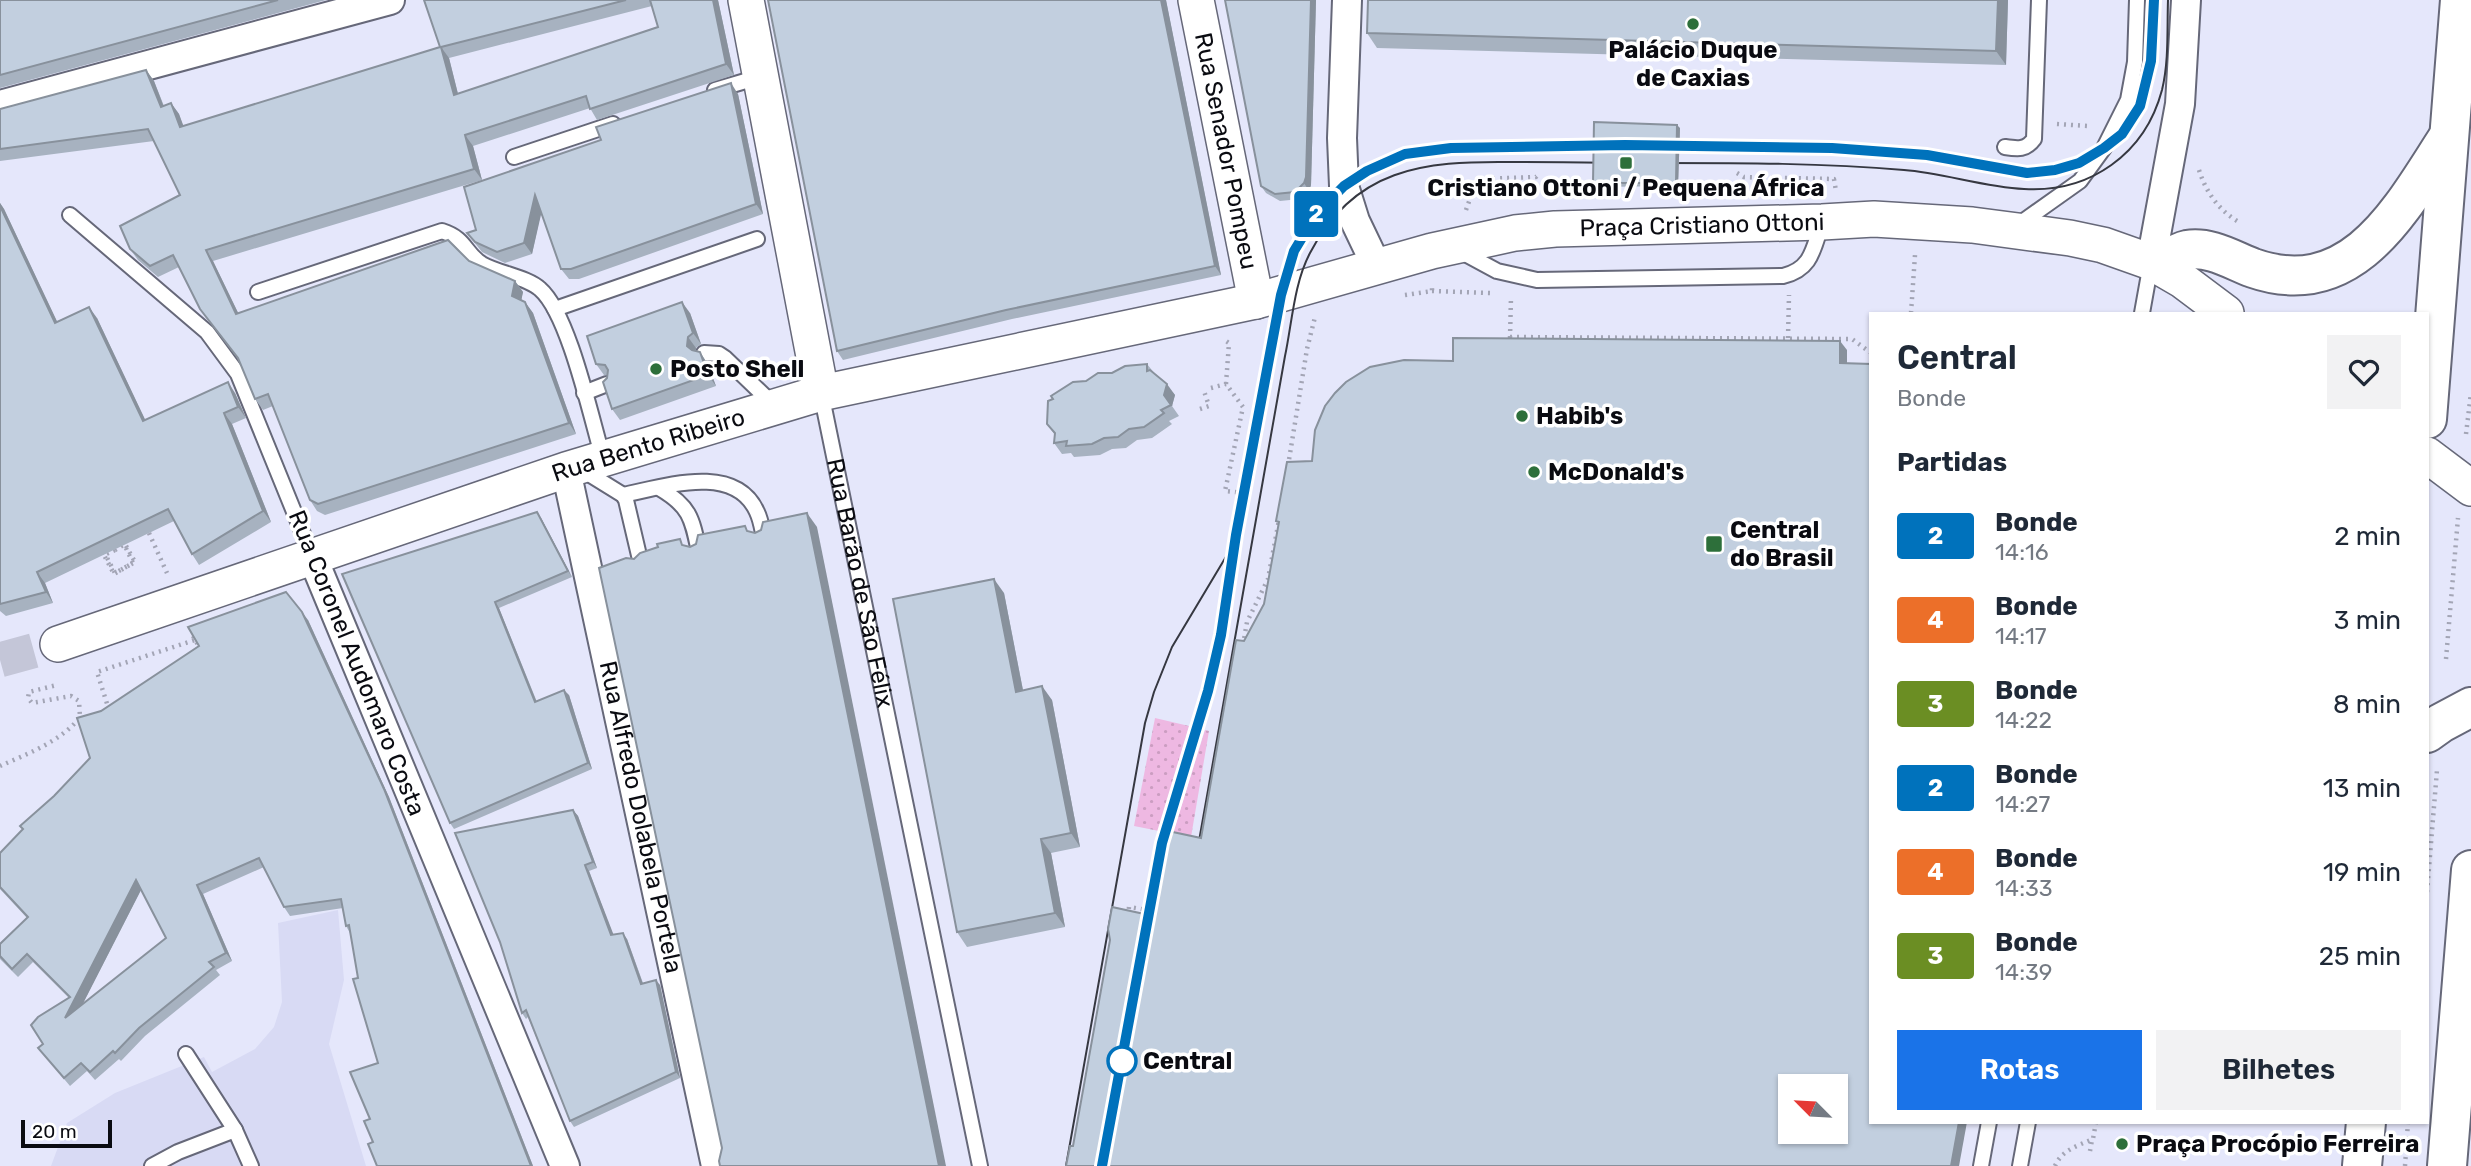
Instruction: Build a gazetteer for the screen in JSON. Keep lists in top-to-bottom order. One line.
{"streets":{"street":["Rua Senador Pompeu","Praça Cristiano Ottoni","Rua Bento Ribeiro","Rua Barão de São Félix","Rua Coronel Audomaro Costa","Rua Alfredo Dolabela Portela"]},"crossings":[["Rua Senador Pompeu","Praça Cristiano Ottoni"],["Rua Senador Pompeu","Rua Bento Ribeiro"],["Praça Cristiano Ottoni","Rua Bento Ribeiro"],["Rua Bento Ribeiro","Rua Barão de São Félix"],["Rua Bento Ribeiro","Rua Coronel Audomaro Costa"],["Rua Bento Ribeiro","Rua Alfredo Dolabela Portela"]],"places":{"other":["Palácio Duque de Caxias","Posto Shell","Habib's","McDonald's","Central","Praça Procópio Ferreira"],"transit":["Cristiano Ottoni / Pequena África","Central do Brasil"]},"lines":["tram line 2"],"scale_bar":"20 m","north":"top left","page":{"on_map":"2","heading":[["Central","Bonde"],"Partidas"],"list":[{"mark":"2","name":"Bonde","note":"14:16","value":"2 min"},{"mark":"4","name":"Bonde","note":"14:17","value":"3 min"},{"mark":"3","name":"Bonde","note":"14:22","value":"8 min"},{"mark":"2","name":"Bonde","note":"14:27","value":"13 min"},{"mark":"4","name":"Bonde","note":"14:33","value":"19 min"},{"mark":"3","name":"Bonde","note":"14:39","value":"25 min"}],"buttons":["Rotas","Bilhetes"],"scale":"20 m"}}
